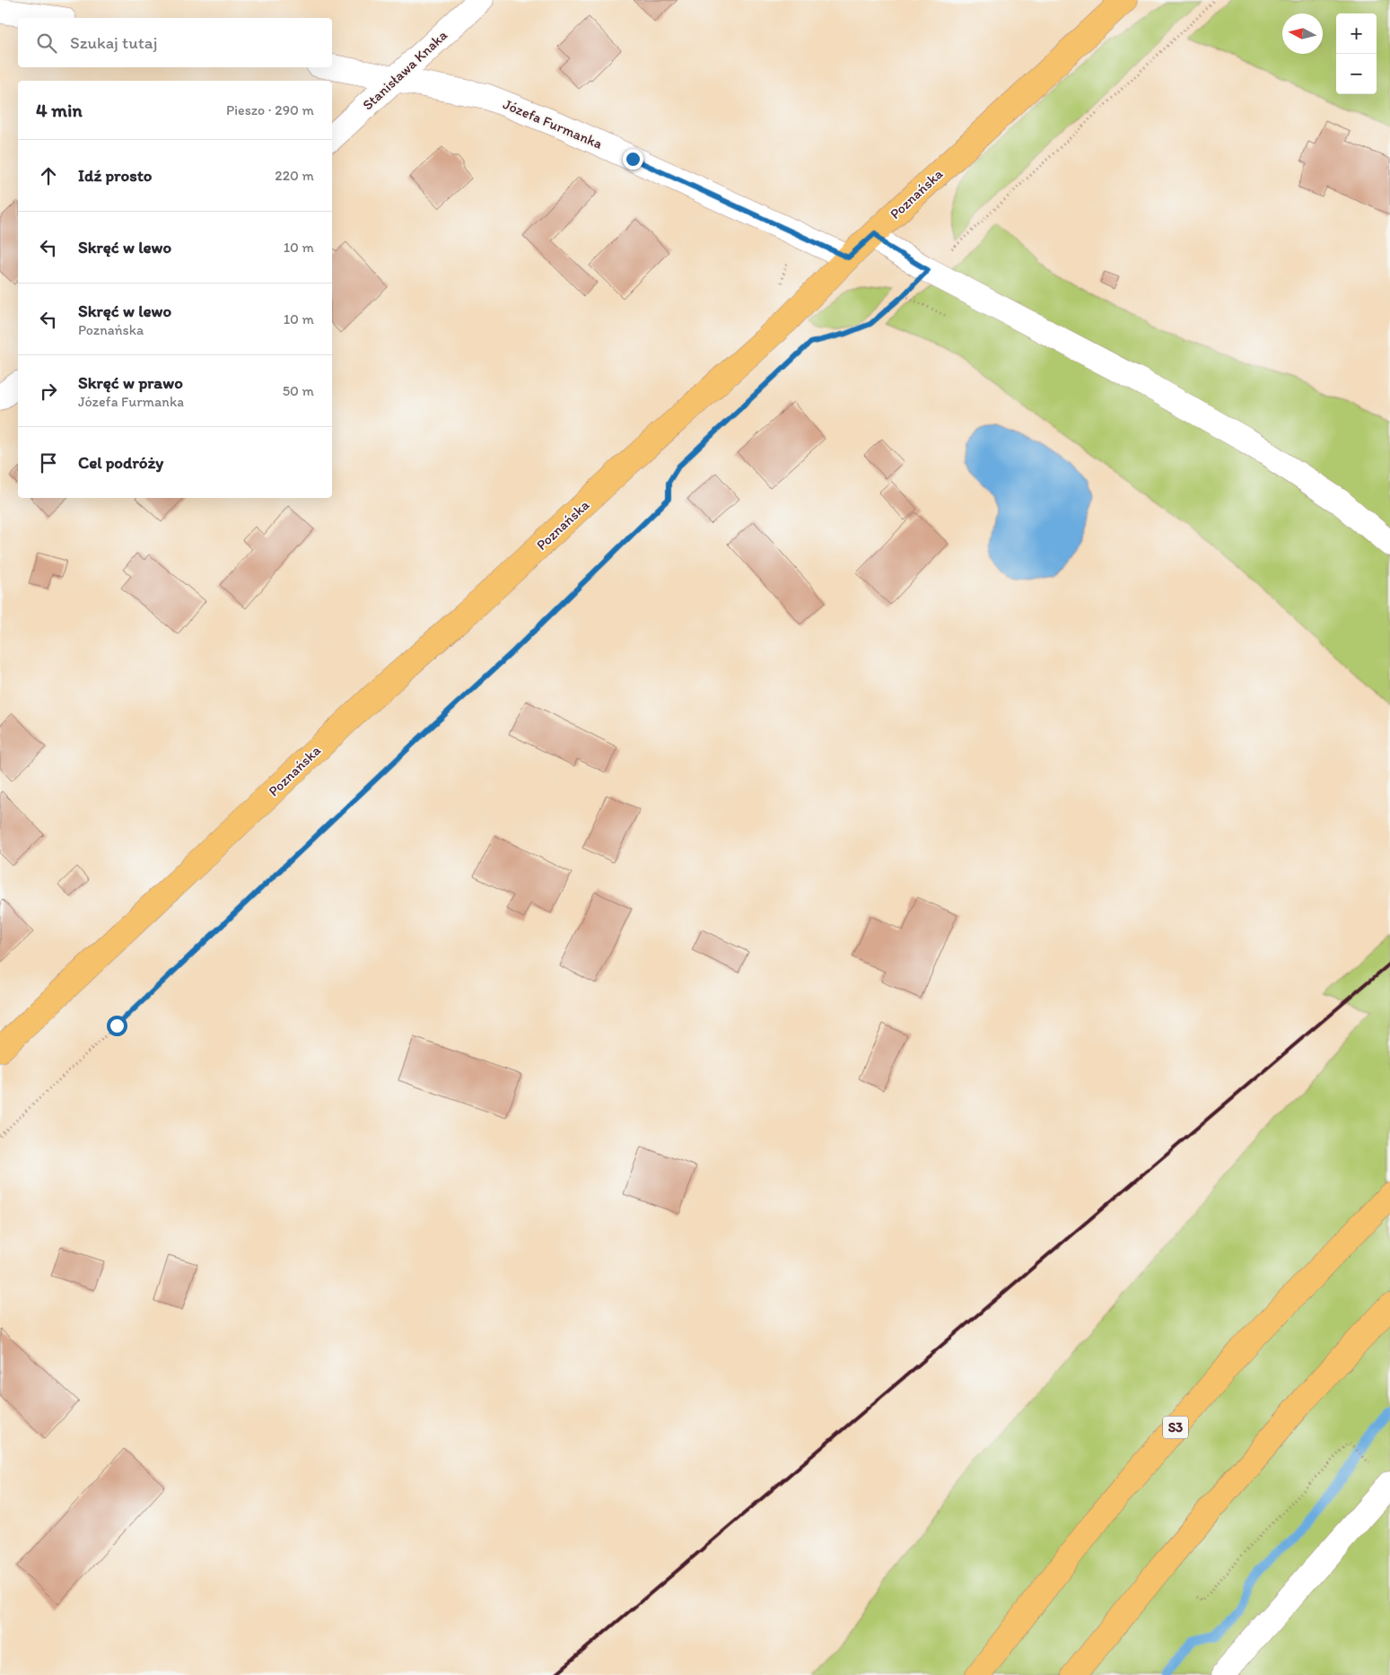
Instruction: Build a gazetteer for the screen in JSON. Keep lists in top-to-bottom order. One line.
{"streets":{"main road":["Poznańska","S3"],"street":["Stanisława Knaka","Józefa Furmanka"]},"crossings":[["Stanisława Knaka","Józefa Furmanka"],["Józefa Furmanka","Poznańska"]],"north":"left","page":{"map_buttons":["+","−"],"search":"Szukaj tutaj","heading":["4 min","Pieszo · 290 m"],"list":[["Idź prosto","220 m"],["Skręć w lewo","10 m"],["Skręć w lewo","Poznańska","10 m"],["Skręć w prawo","Józefa Furmanka","50 m"],"Cel podróży"]}}
